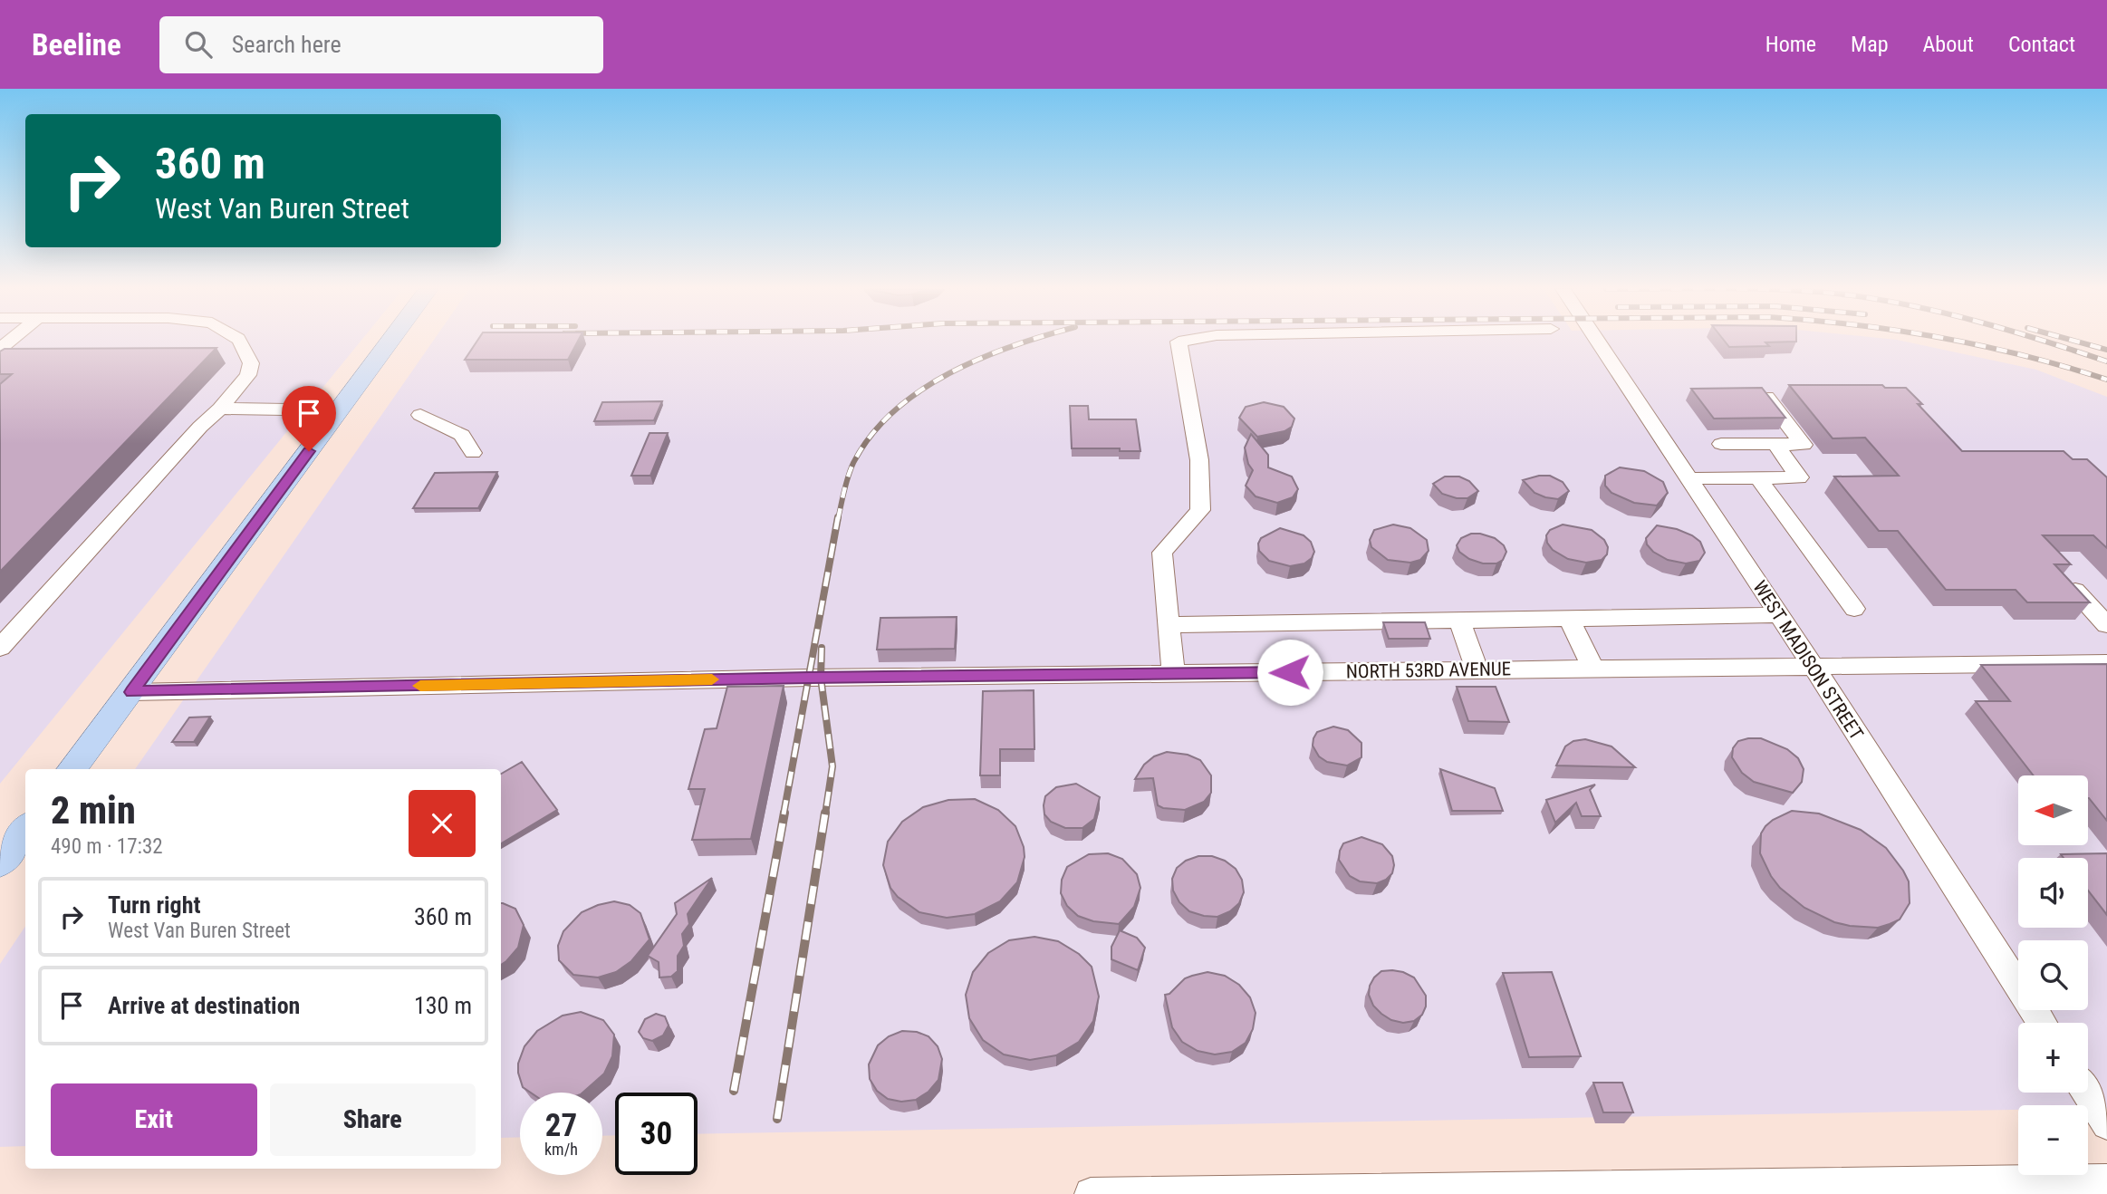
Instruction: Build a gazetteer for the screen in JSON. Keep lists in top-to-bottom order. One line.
{"streets":{"street":["WEST MADISON STREET","NORTH 53RD AVENUE"]},"crossings":[["WEST MADISON STREET","NORTH 53RD AVENUE"]],"north":"left","page":{"header":"Beeline","search":"Search here","nav":["Home","Map","About","Contact"],"turn":["360 m","West Van Buren Street"],"heading":["2 min","490 m · 17:32"],"map_buttons":["+","−"],"list":[{"name":"Turn right","note":"West Van Buren Street","value":"360 m"},{"name":"Arrive at destination","value":"130 m"}],"buttons":["Exit","Share"],"speed":"27 km/h","limit":"30"}}
